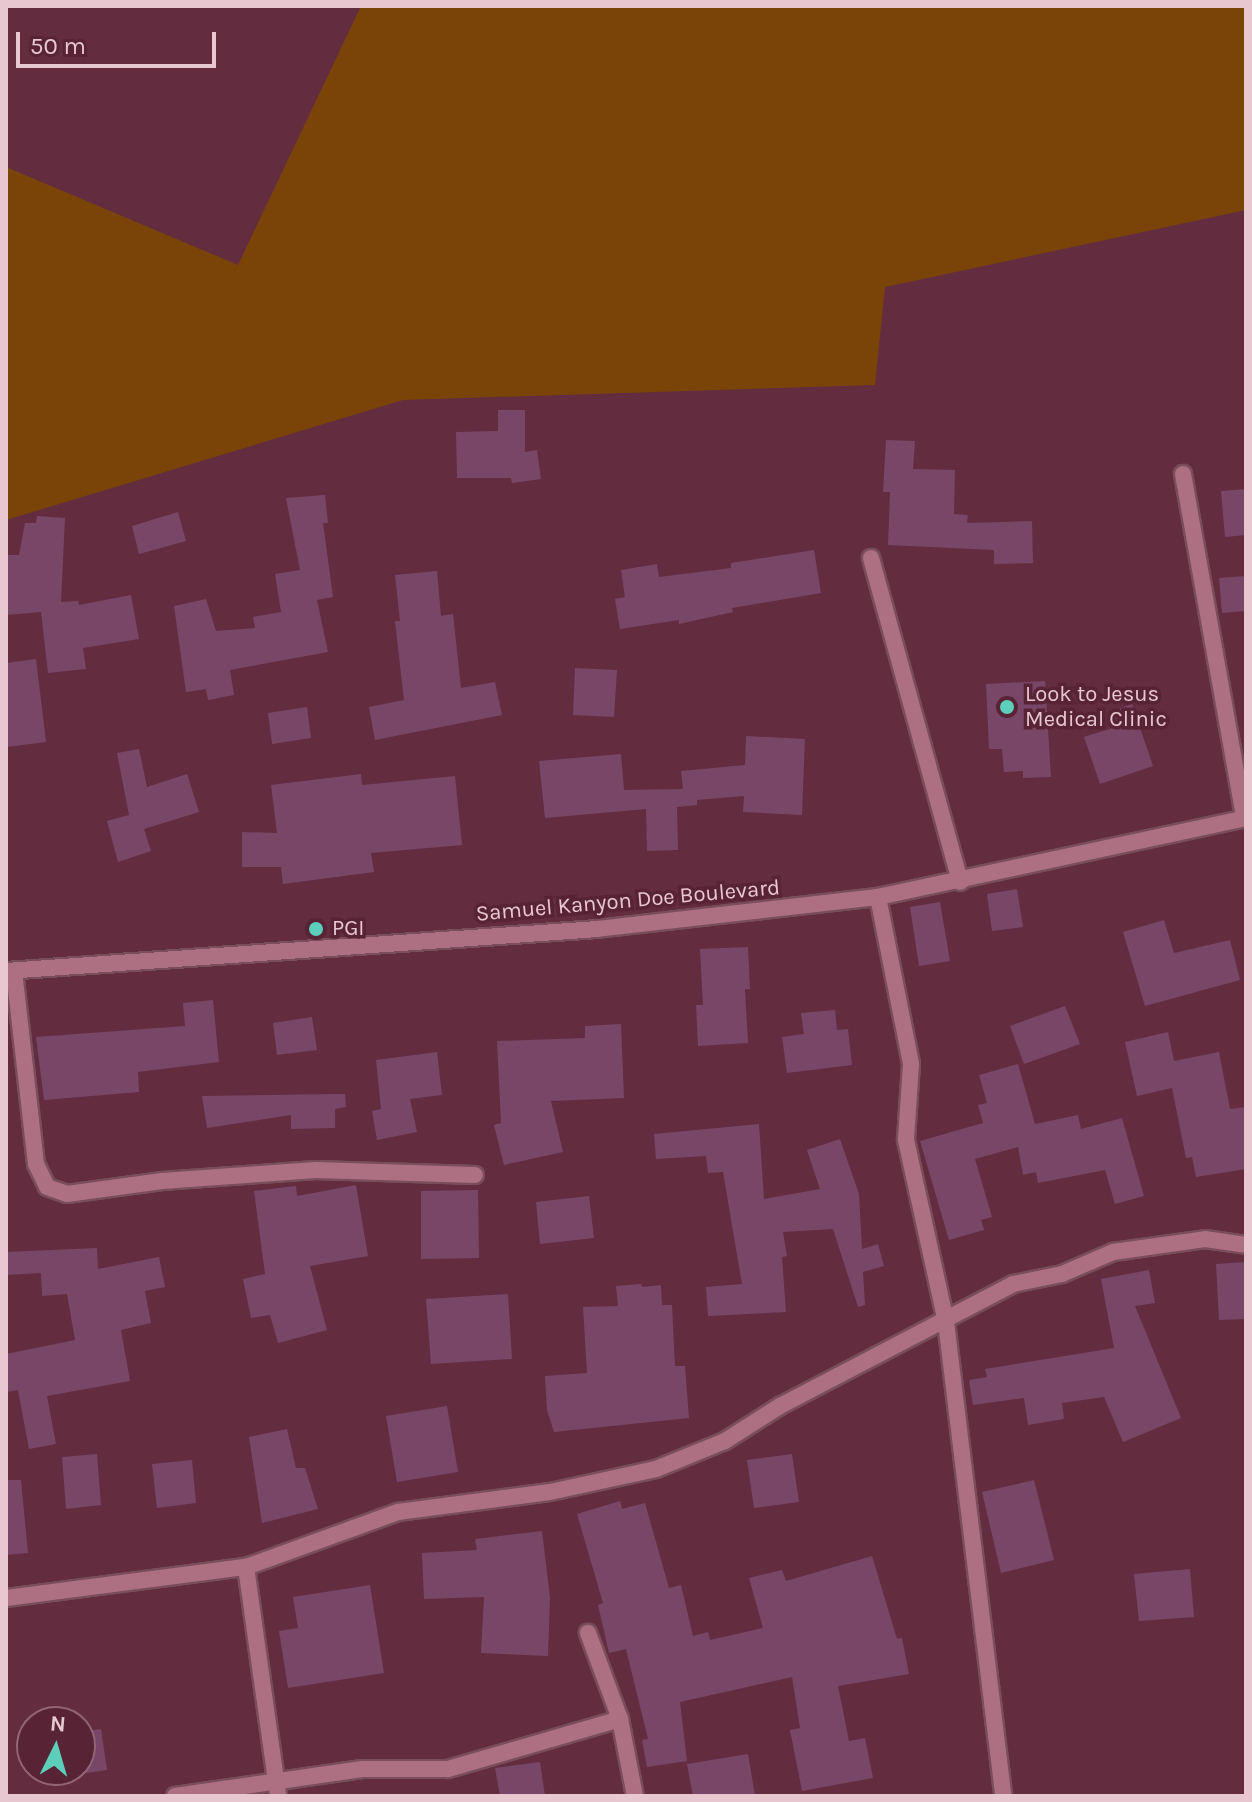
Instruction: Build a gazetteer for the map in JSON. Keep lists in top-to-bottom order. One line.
{"streets":{"street":["Samuel Kanyon Doe Boulevard"]},"places":["Look to Jesus Medical Clinic","PGI"],"scale_bar":"50 m","north":"top"}
